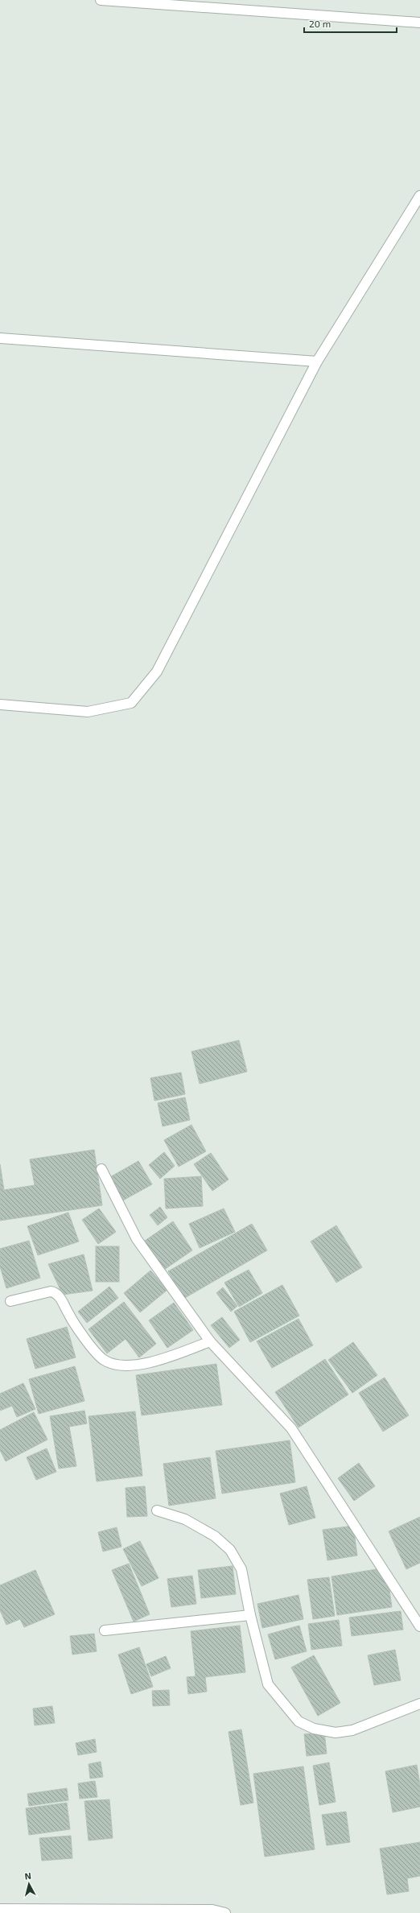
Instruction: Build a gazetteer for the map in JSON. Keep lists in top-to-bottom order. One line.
{"scale_bar":"20 m","north":"top"}
